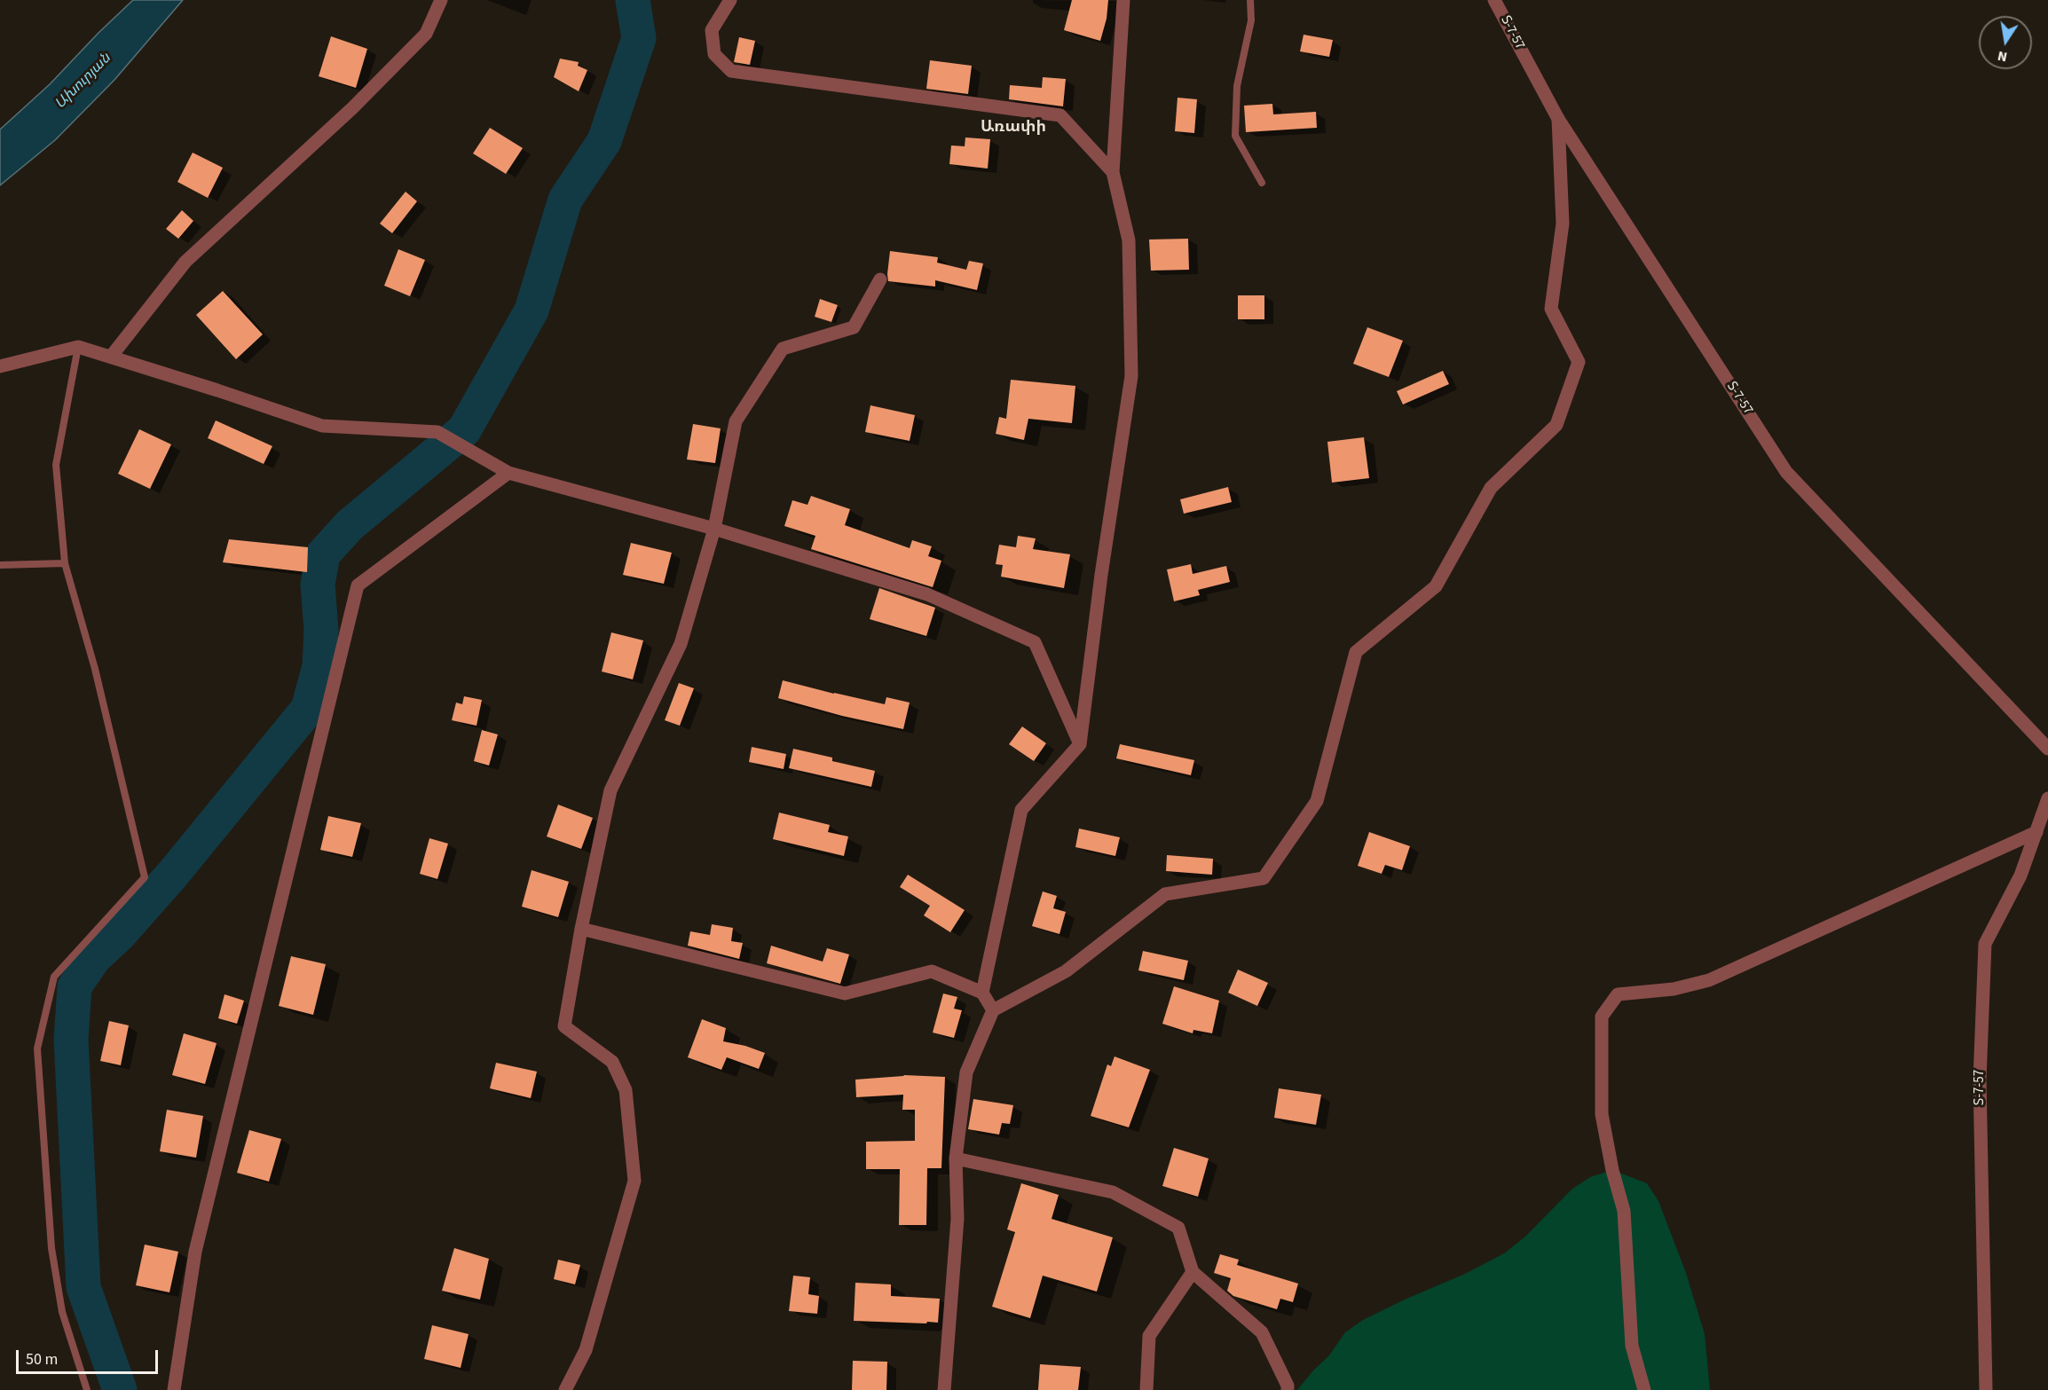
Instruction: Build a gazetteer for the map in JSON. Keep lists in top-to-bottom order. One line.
{"streets":{"street":["Տ-7-57"]},"districts":["Առափի"],"water":["Ախուրյան"],"scale_bar":"50 m","north":"bottom"}
